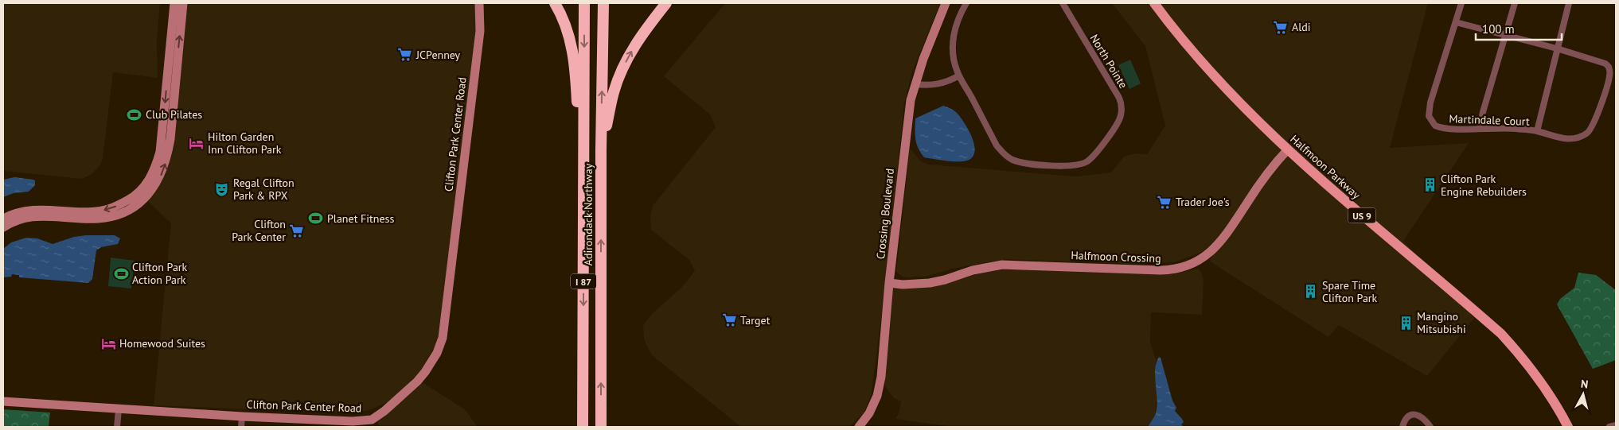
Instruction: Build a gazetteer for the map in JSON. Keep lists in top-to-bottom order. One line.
{"streets":{"highway":["Adirondack Northway","I 87"],"main road":["Halfmoon Parkway","US 9"],"street":["North Pointe","Martindale Court","Clifton Park Center Road","Crossing Boulevard","Halfmoon Crossing"]},"crossings":[["Halfmoon Parkway","Halfmoon Crossing"],["Crossing Boulevard","Halfmoon Crossing"]],"places":{"supermarket":["Aldi","JCPenney","Trader Joe's","Clifton Park Center","Target"],"sports":["Club Pilates","Planet Fitness","Clifton Park Action Park"],"hotel":["Hilton Garden Inn Clifton Park","Homewood Suites"],"building":["Clifton Park Engine Rebuilders","Spare Time Clifton Park","Mangino Mitsubishi"],"theatre":["Regal Clifton Park & RPX"]},"scale_bar":"100 m","north":"top"}
